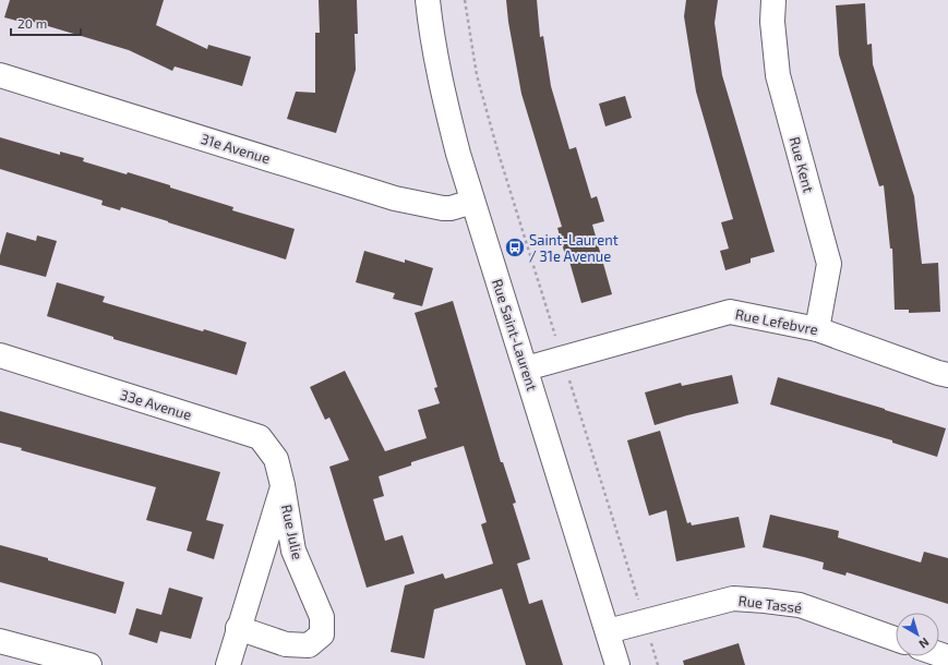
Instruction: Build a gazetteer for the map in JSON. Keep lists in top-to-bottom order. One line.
{"streets":{"street":["31e Avenue","Rue Kent","Rue Lefebvre","Rue Saint-Laurent","33e Avenue","Rue Julie","Rue Tassé"]},"crossings":[["31e Avenue","Rue Saint-Laurent"],["Rue Kent","Rue Lefebvre"],["Rue Lefebvre","Rue Saint-Laurent"],["Rue Saint-Laurent","Rue Tassé"],["33e Avenue","Rue Julie"]],"places":{"bus stop":["Saint-Laurent / 31e Avenue"]},"scale_bar":"20 m","north":"bottom right"}
